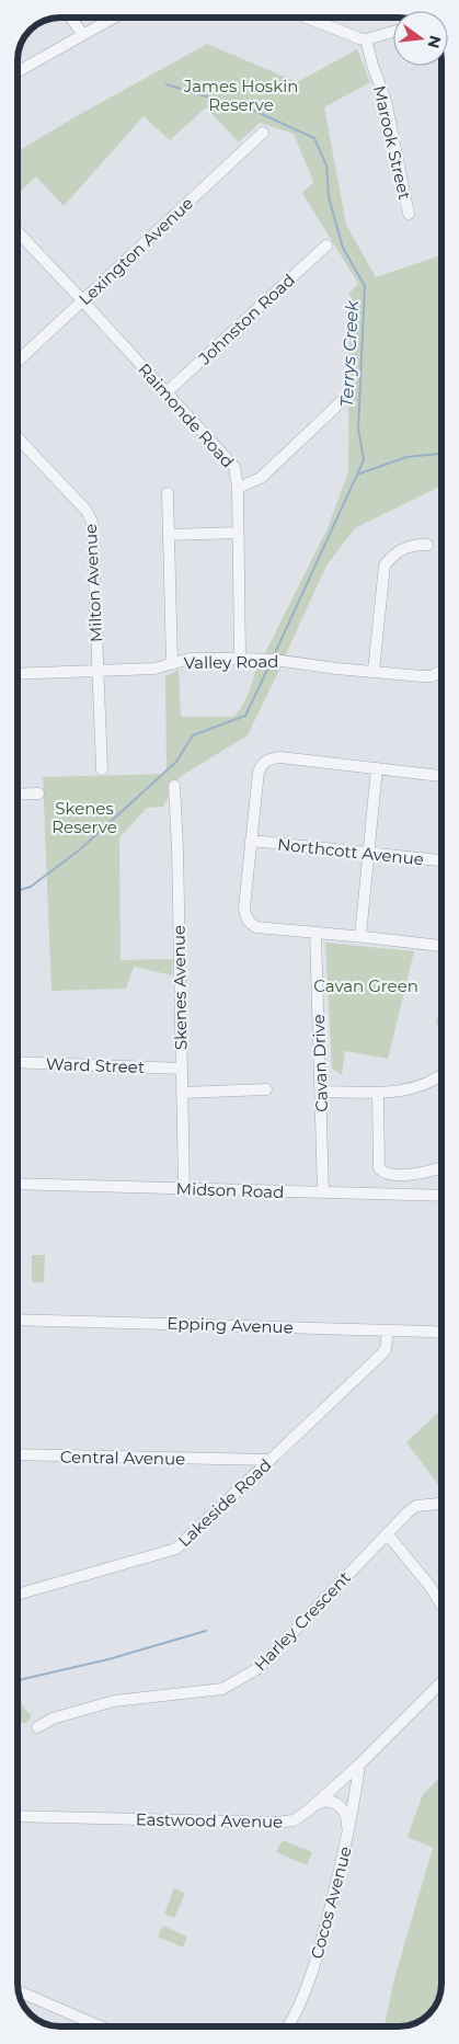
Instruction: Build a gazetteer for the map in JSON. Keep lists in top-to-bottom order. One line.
{"streets":{"street":["Marook Street","Lexington Avenue","Johnston Road","Raimonde Road","Milton Avenue","Valley Road","Northcott Avenue","Skenes Avenue","Cavan Drive","Ward Street","Midson Road","Epping Avenue","Central Avenue","Lakeside Road","Harley Crescent","Eastwood Avenue","Cocos Avenue"]},"crossings":[["Lexington Avenue","Raimonde Road"],["Johnston Road","Raimonde Road"],["Raimonde Road","Valley Road"],["Milton Avenue","Valley Road"],["Skenes Avenue","Ward Street"],["Skenes Avenue","Midson Road"],["Cavan Drive","Midson Road"],["Epping Avenue","Lakeside Road"],["Central Avenue","Lakeside Road"],["Eastwood Avenue","Cocos Avenue"]],"water":["Terrys Creek"],"parks":["James Hoskin Reserve","Skenes Reserve","Cavan Green"],"north":"right"}
